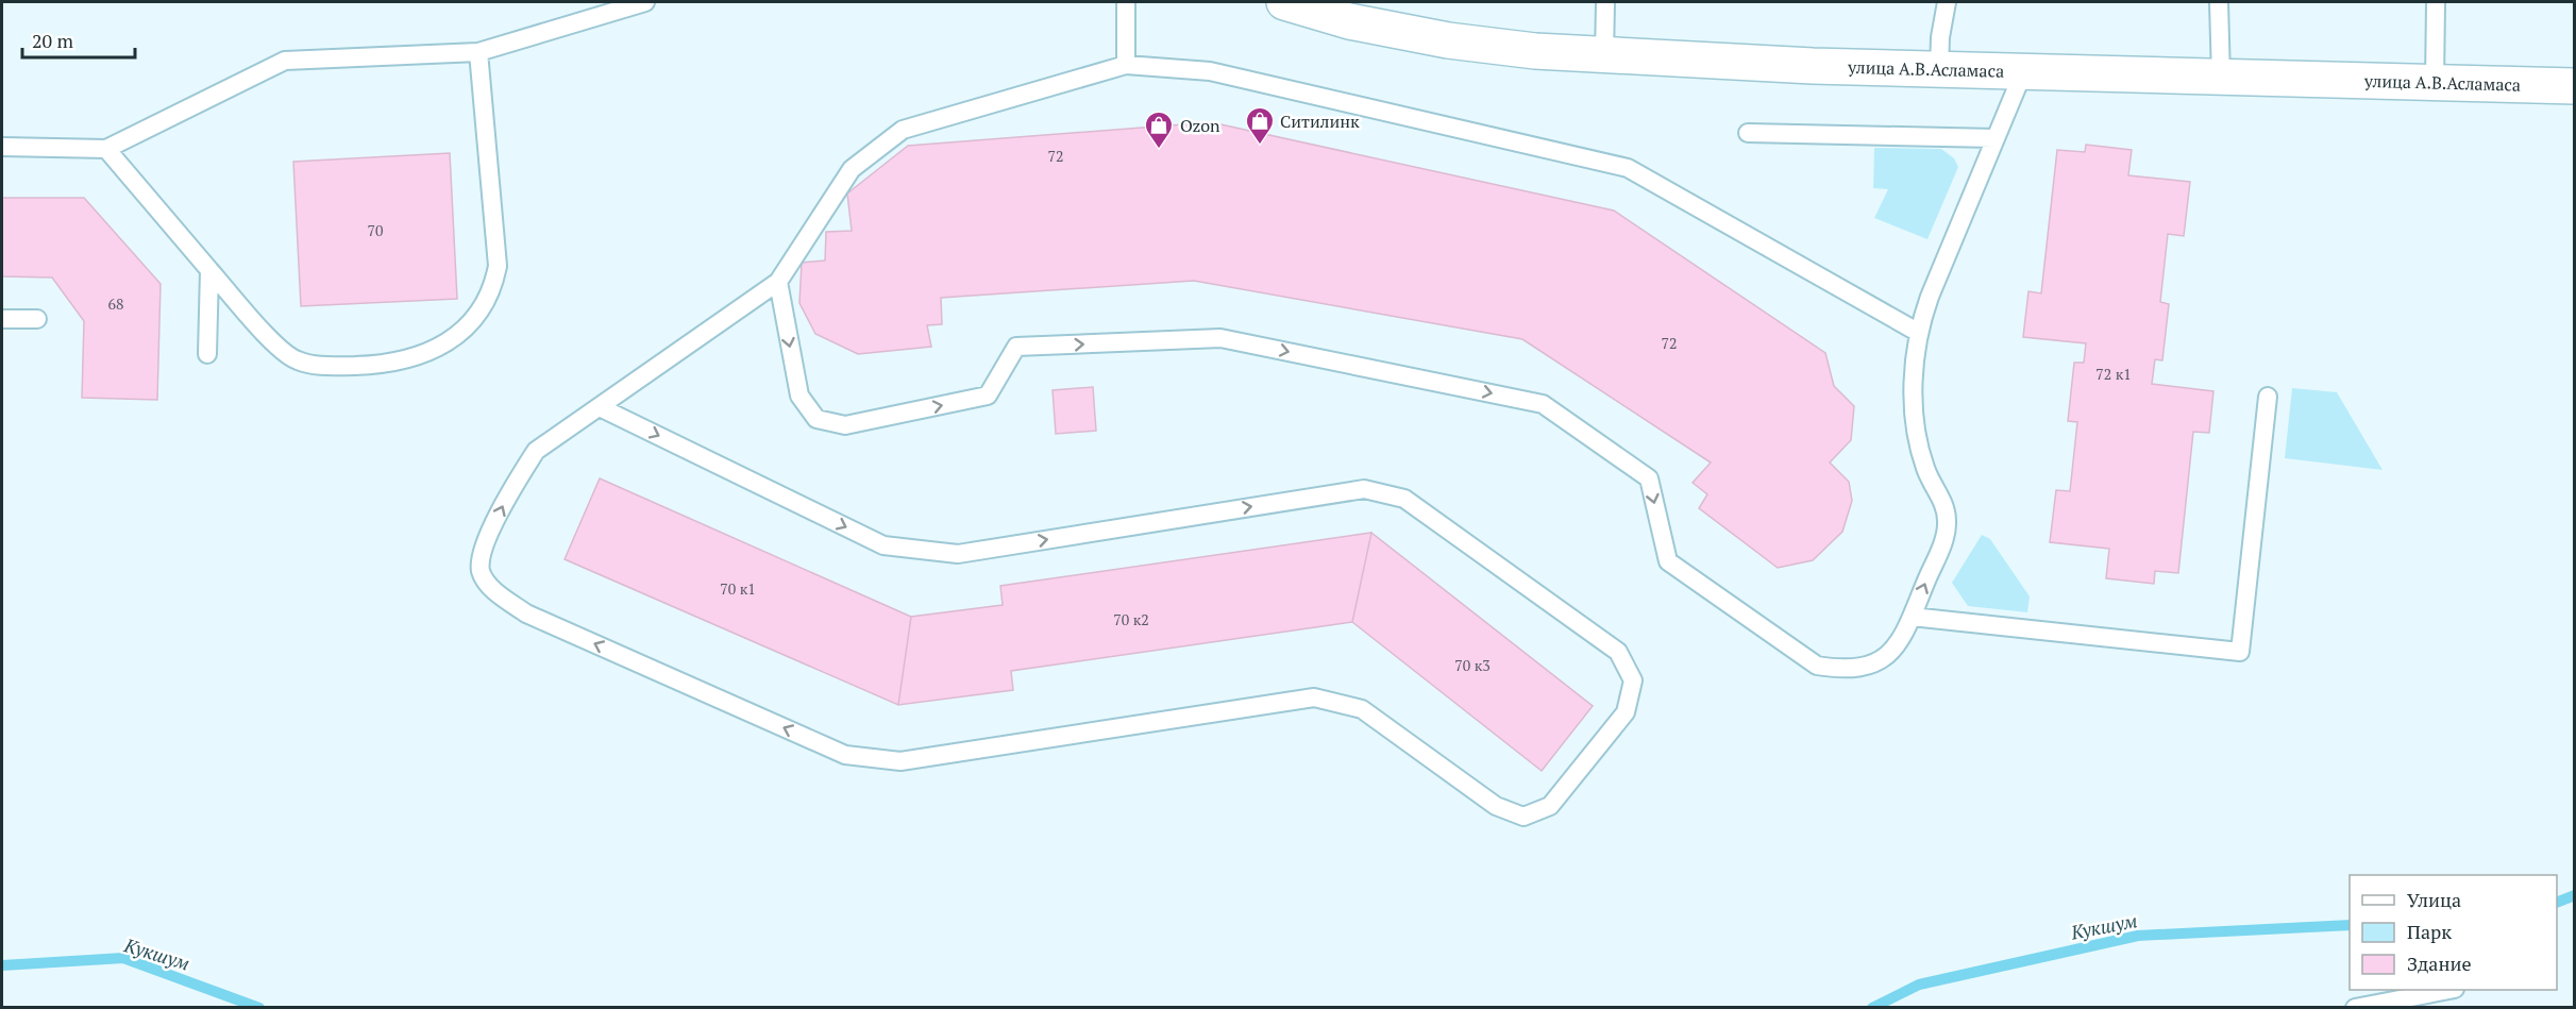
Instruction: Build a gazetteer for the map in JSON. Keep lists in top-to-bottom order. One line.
{"streets":{"street":["улица А.В.Асламаса"]},"water":["Кукшум"],"places":{"shop":["Ситилинк","Ozon"]},"house_numbers":["72","70","68","72","72 к1","70 к1","70 к2","70 к3"],"legend":["Улица","Парк","Здание"],"scale_bar":"20 m"}
